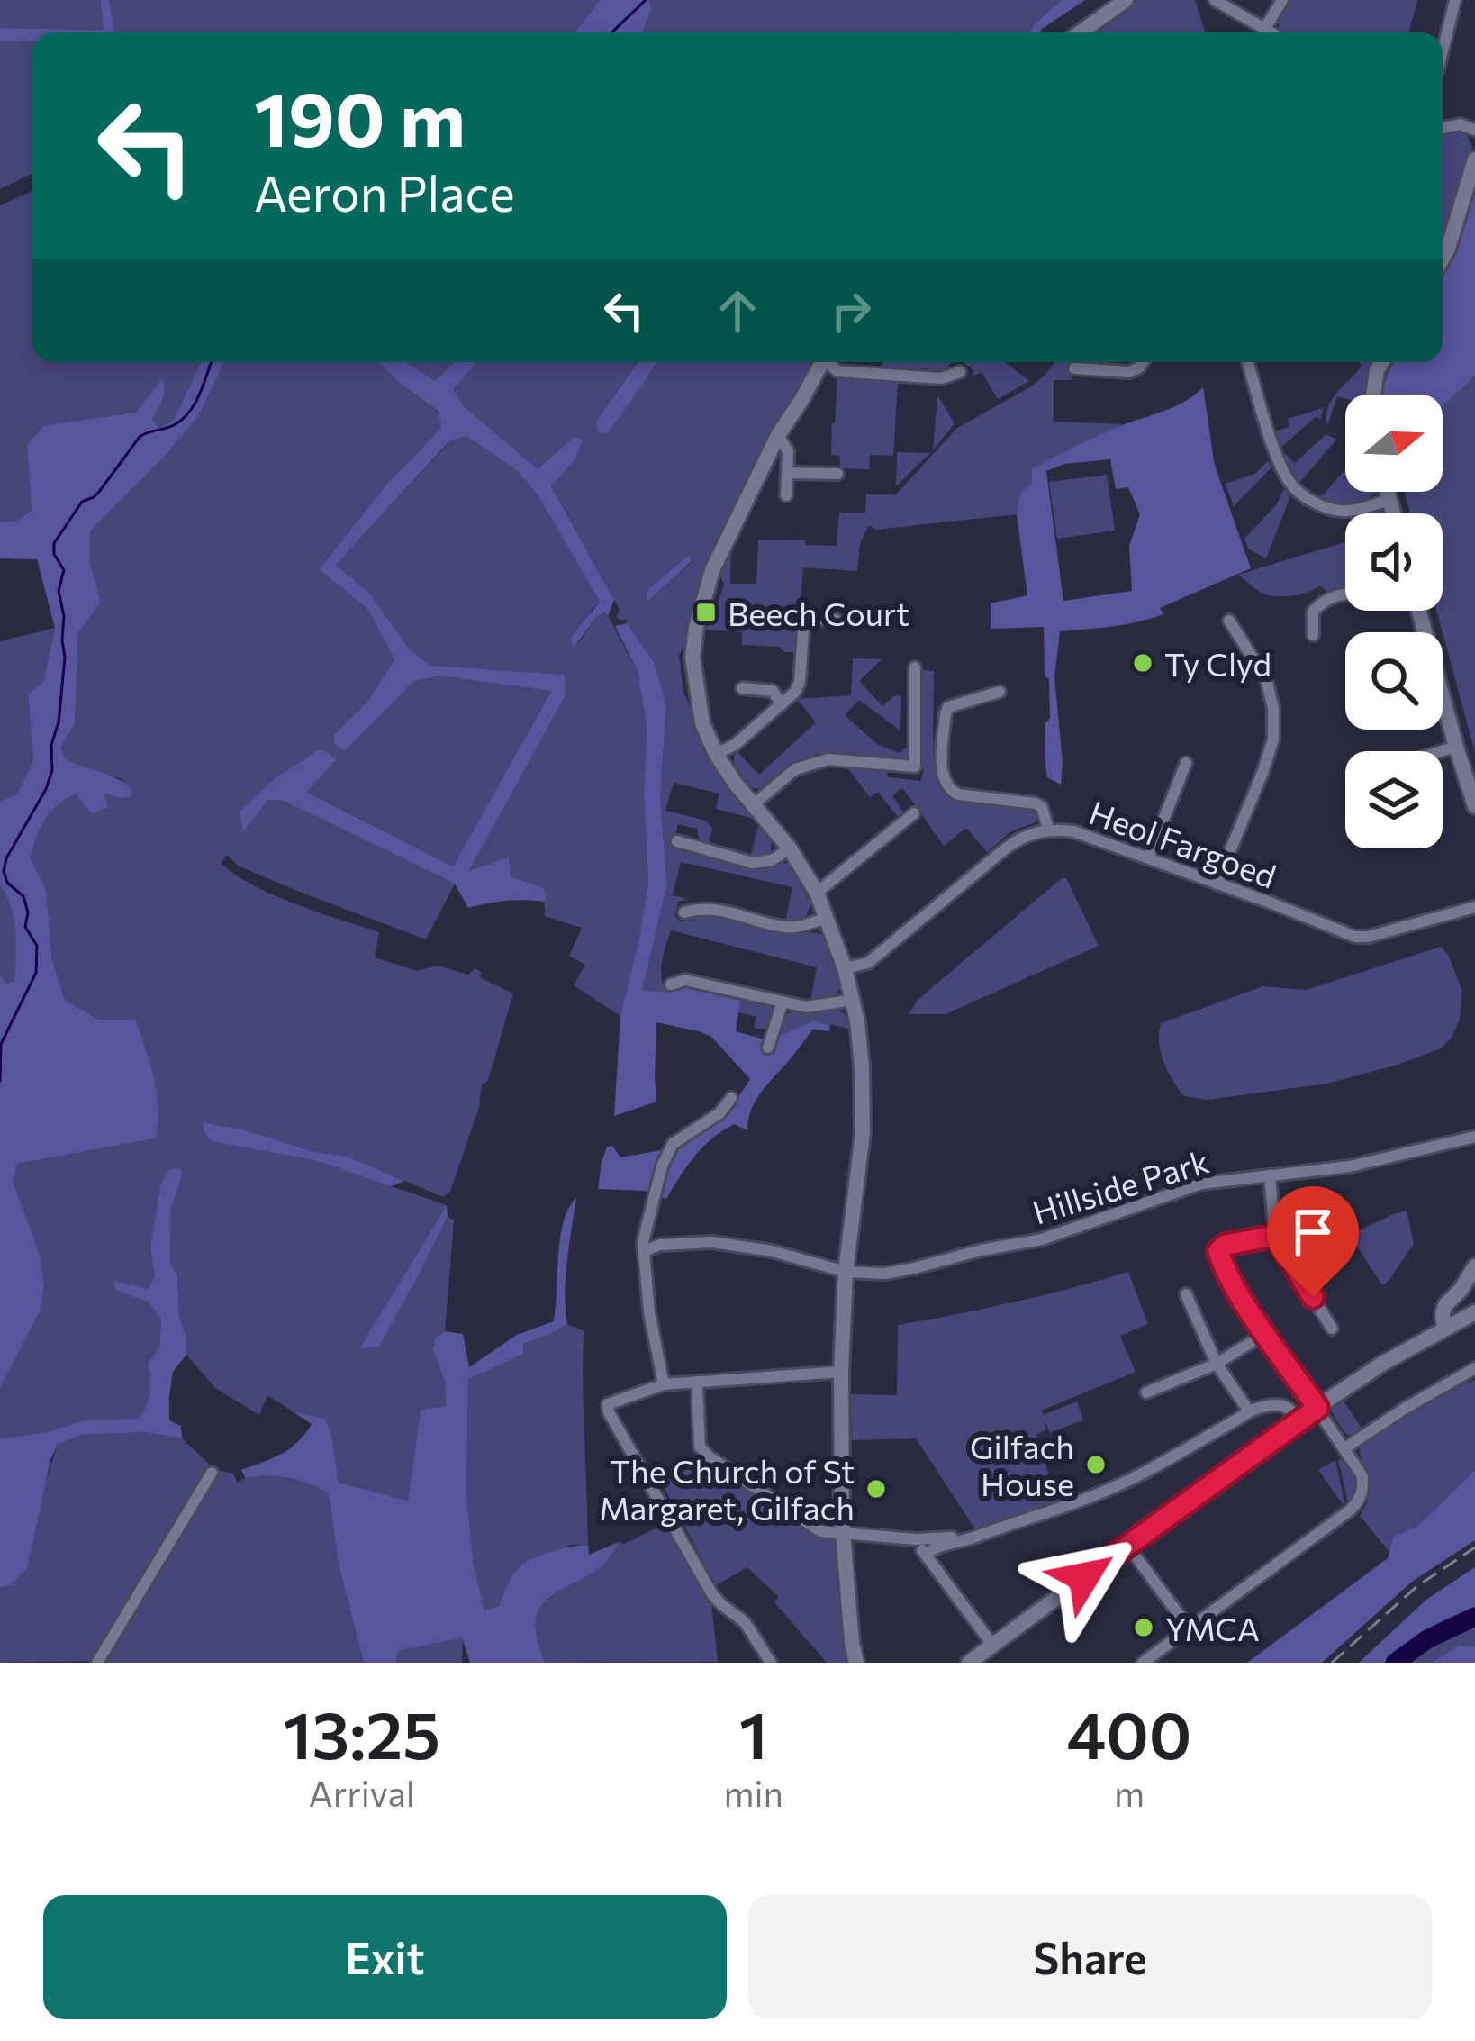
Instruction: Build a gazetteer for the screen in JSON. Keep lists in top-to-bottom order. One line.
{"streets":{"street":["Heol Fargoed","Hillside Park"]},"places":{"transit":["Beech Court"],"other":["Ty Clyd","Gilfach House","The Church of St Margaret, Gilfach","YMCA"]},"north":"right","page":{"turn":["190 m","Aeron Place"],"eta":["13:25","Arrival","1","min","400","m"],"buttons":["Exit","Share"]}}
